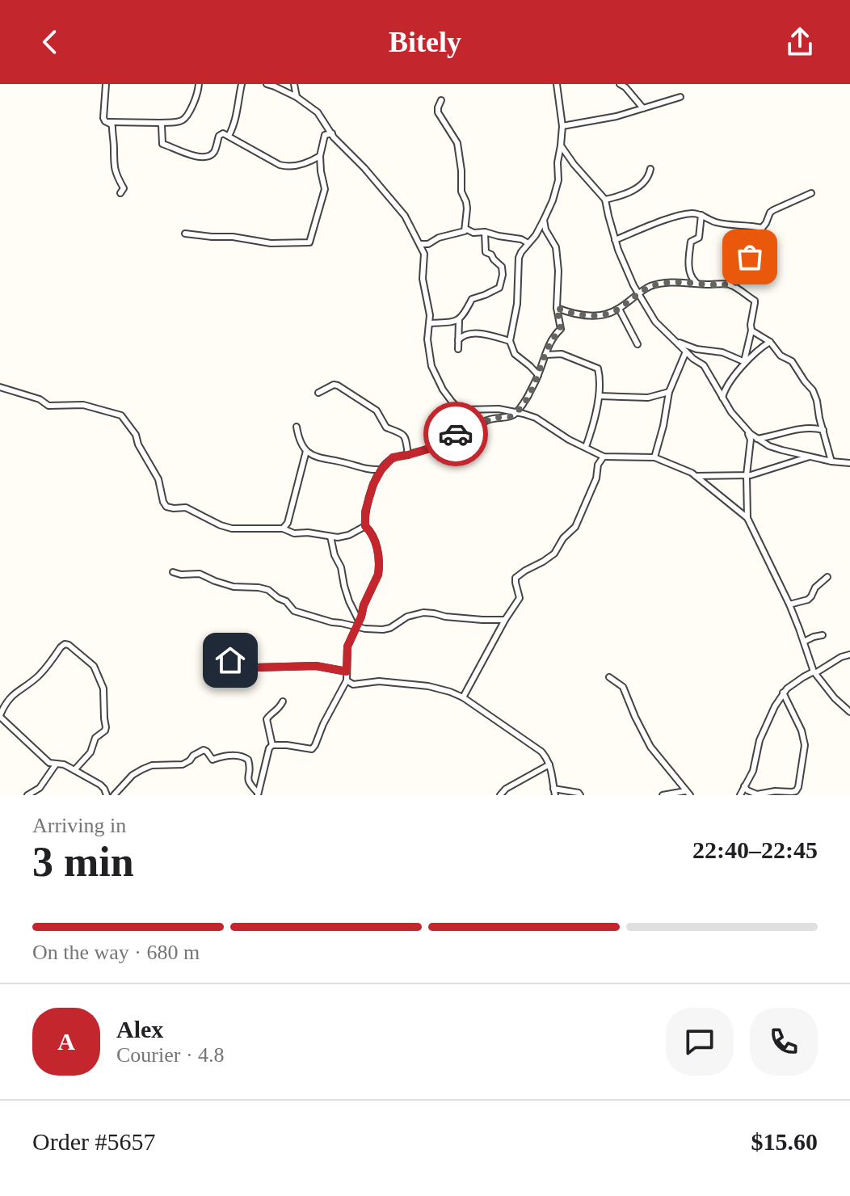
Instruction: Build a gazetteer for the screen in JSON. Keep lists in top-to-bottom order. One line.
{"page":{"header":"Bitely","heading":["3 min","Arriving in","22:40–22:45"],"panel":["Alex","Courier · 4.8","Order #5657","$15.60"],"bar":"On the way · 680 m","round":"A"}}
